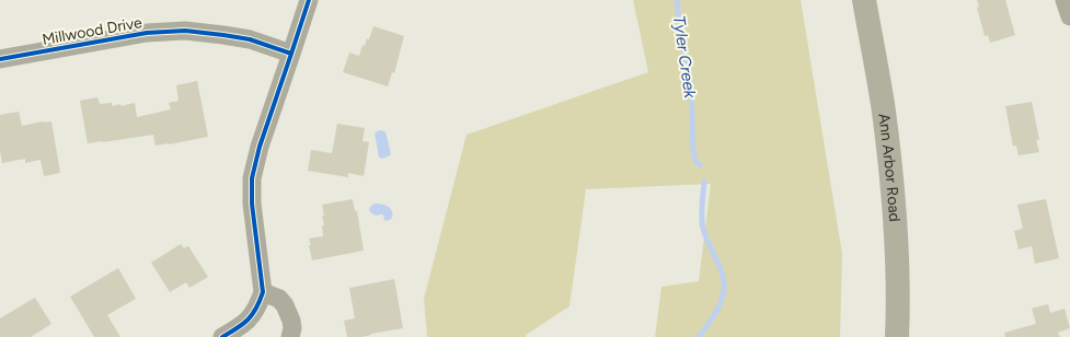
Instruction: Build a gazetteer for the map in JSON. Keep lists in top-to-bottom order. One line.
{"streets":{"main road":["Ann Arbor Road"],"street":["Millwood Drive"]},"water":["Tyler Creek"]}
